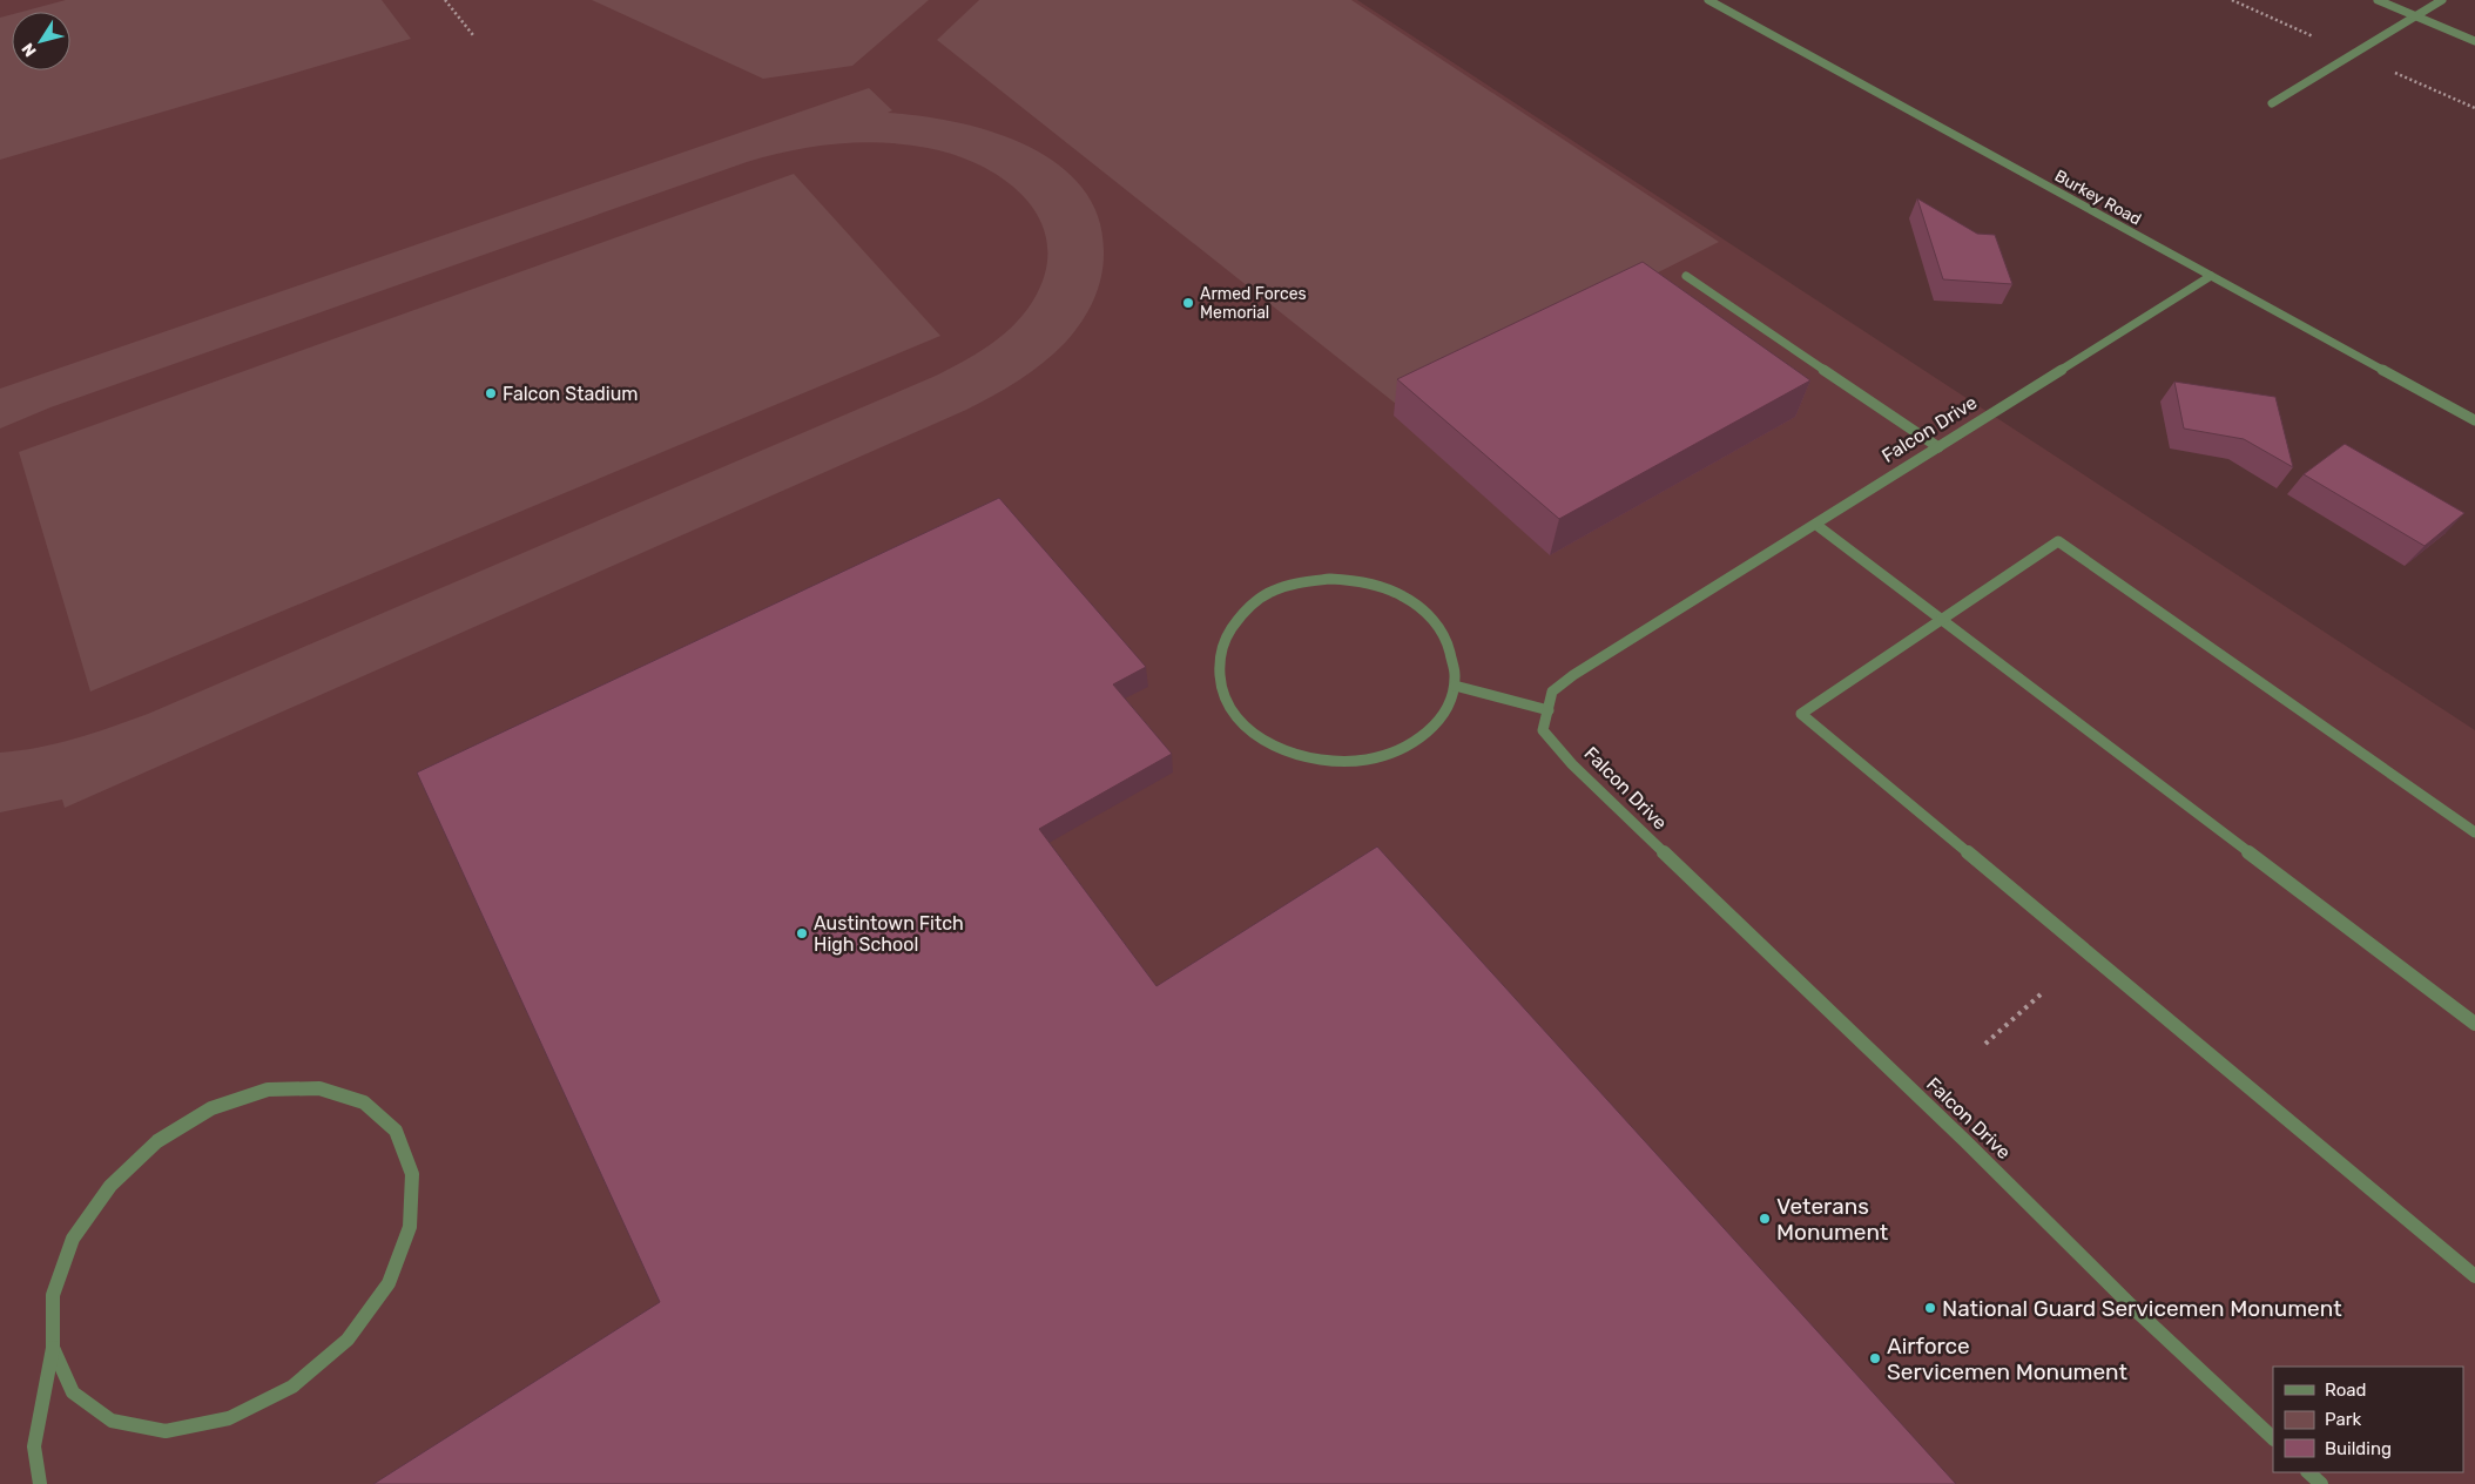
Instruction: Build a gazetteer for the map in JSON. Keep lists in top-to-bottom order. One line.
{"streets":{"street":["Burkey Road","Falcon Drive"]},"crossings":[["Burkey Road","Falcon Drive"]],"places":["Armed Forces Memorial","Falcon Stadium","Austintown Fitch High School","Veterans Monument","National Guard Servicemen Monument","Airforce Servicemen Monument"],"legend":["Road","Park","Building"],"north":"bottom left"}
